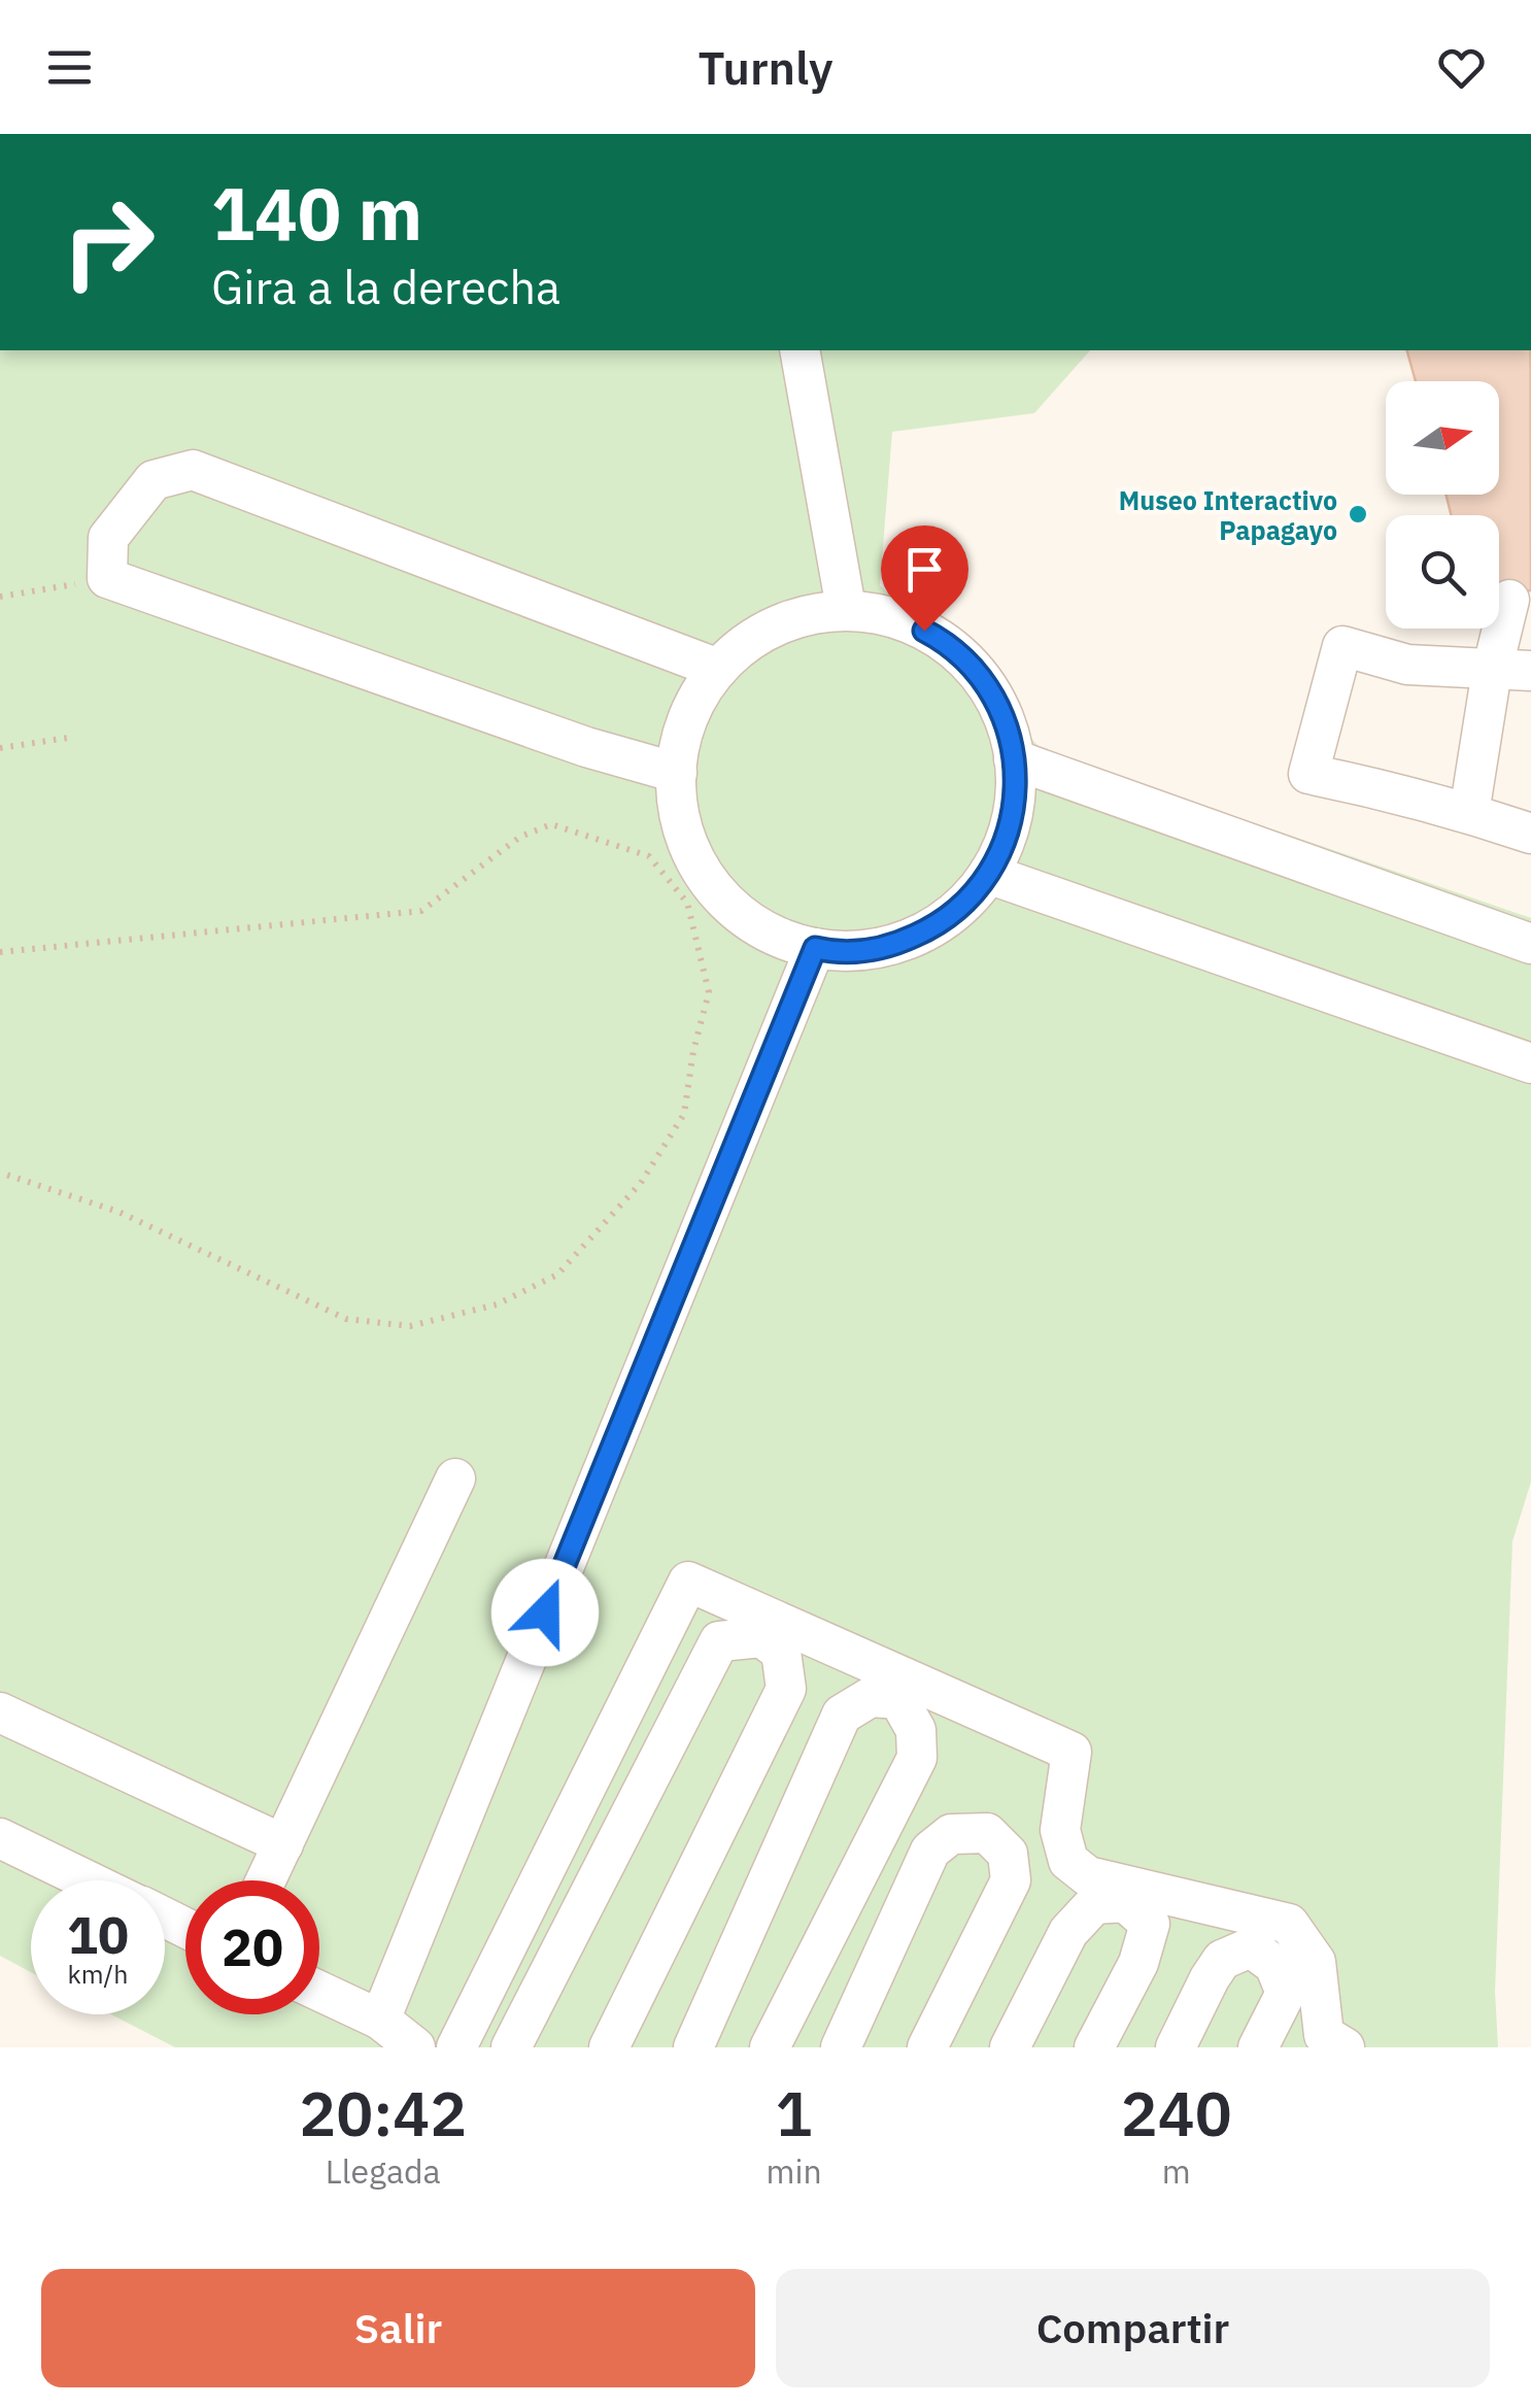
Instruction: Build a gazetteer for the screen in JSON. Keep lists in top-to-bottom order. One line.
{"places":["Museo Interactivo Papagayo"],"north":"right","page":{"header":"Turnly","turn":["140 m","Gira a la derecha"],"speed":"10 km/h","limit":"20","eta":["20:42","Llegada","1","min","240","m"],"buttons":["Salir","Compartir"]}}
